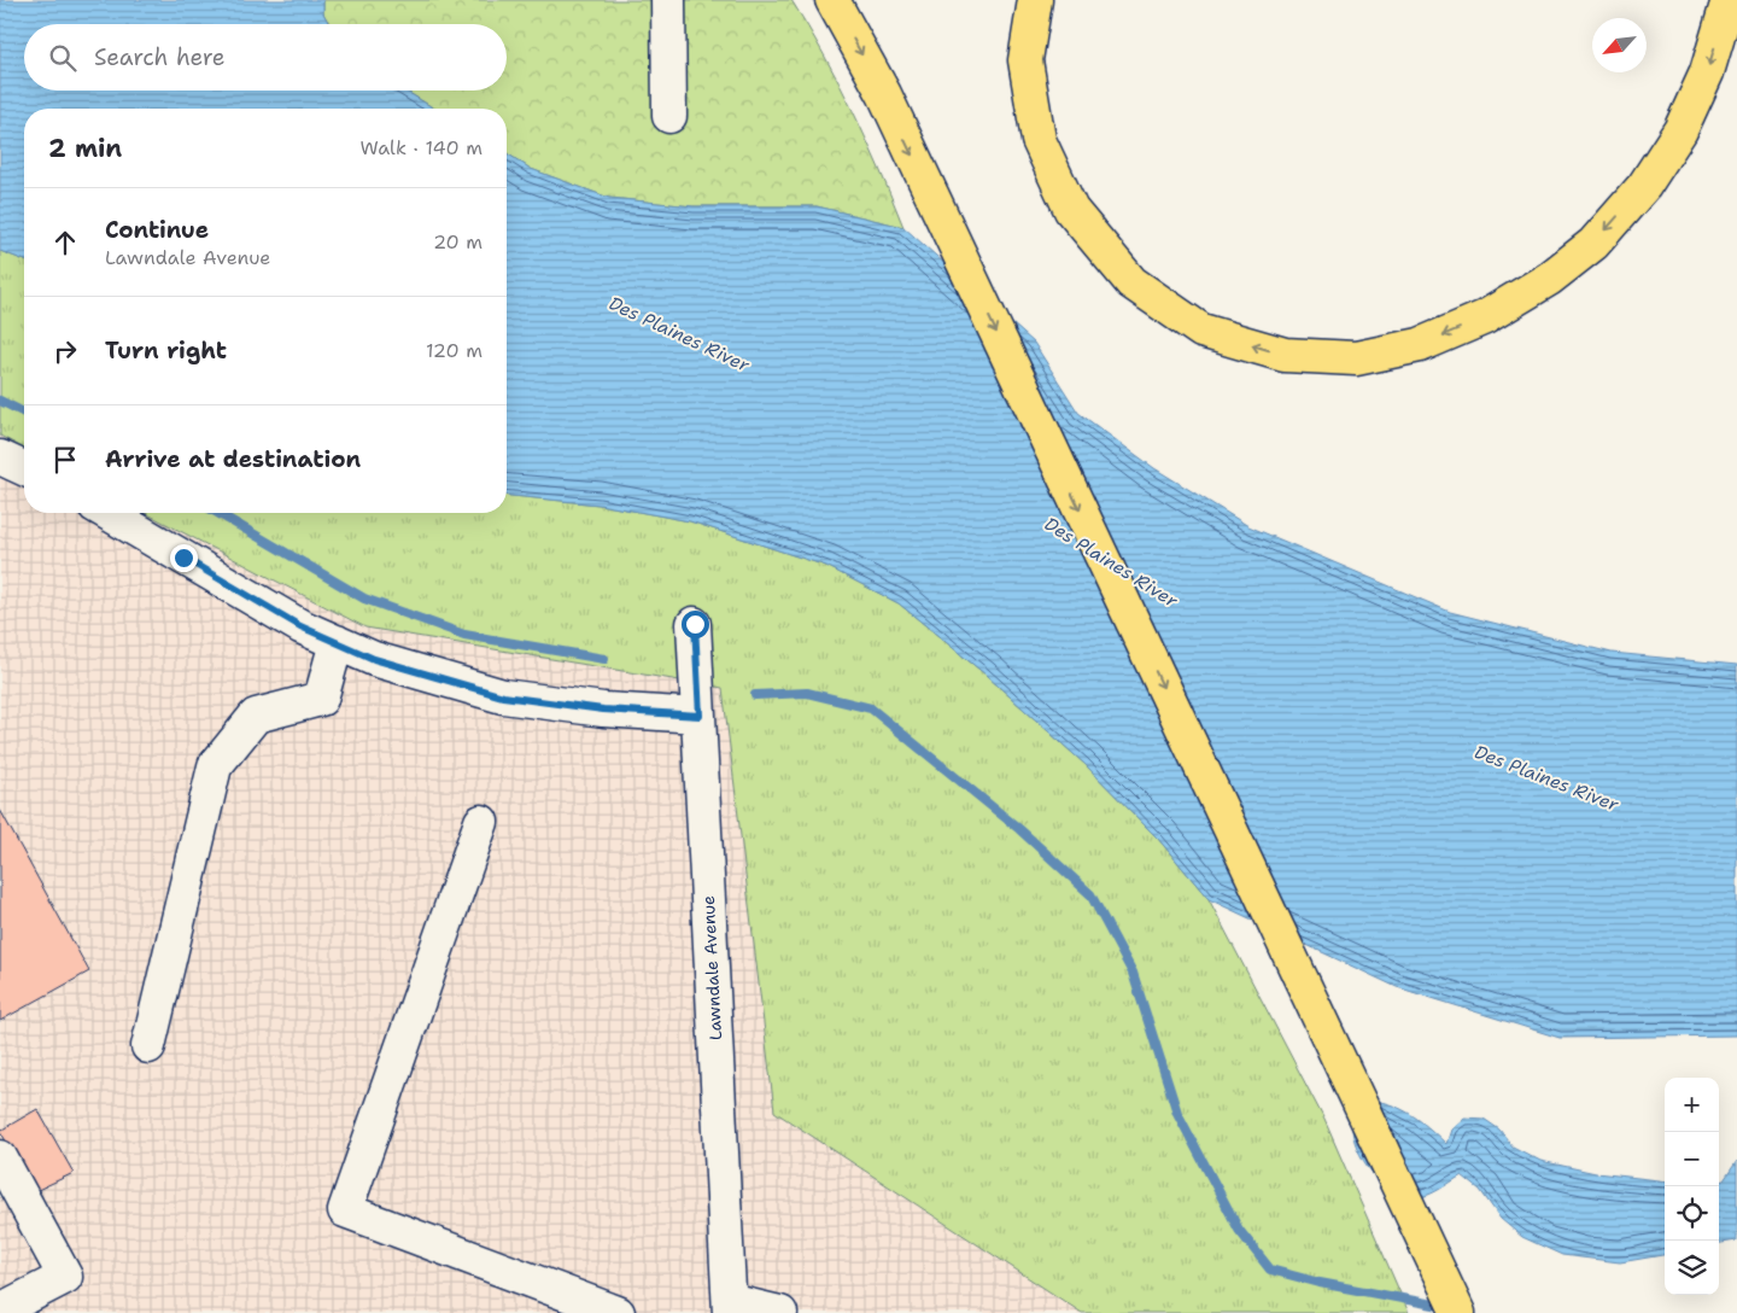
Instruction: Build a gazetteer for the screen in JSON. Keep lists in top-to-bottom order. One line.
{"streets":{"street":["Lawndale Avenue"]},"water":["Des Plaines River"],"north":"bottom left","page":{"search":"Search here","heading":["2 min","Walk · 140 m"],"list":[["Continue","Lawndale Avenue","20 m"],["Turn right","120 m"],"Arrive at destination"],"map_buttons":["+","−"]}}
